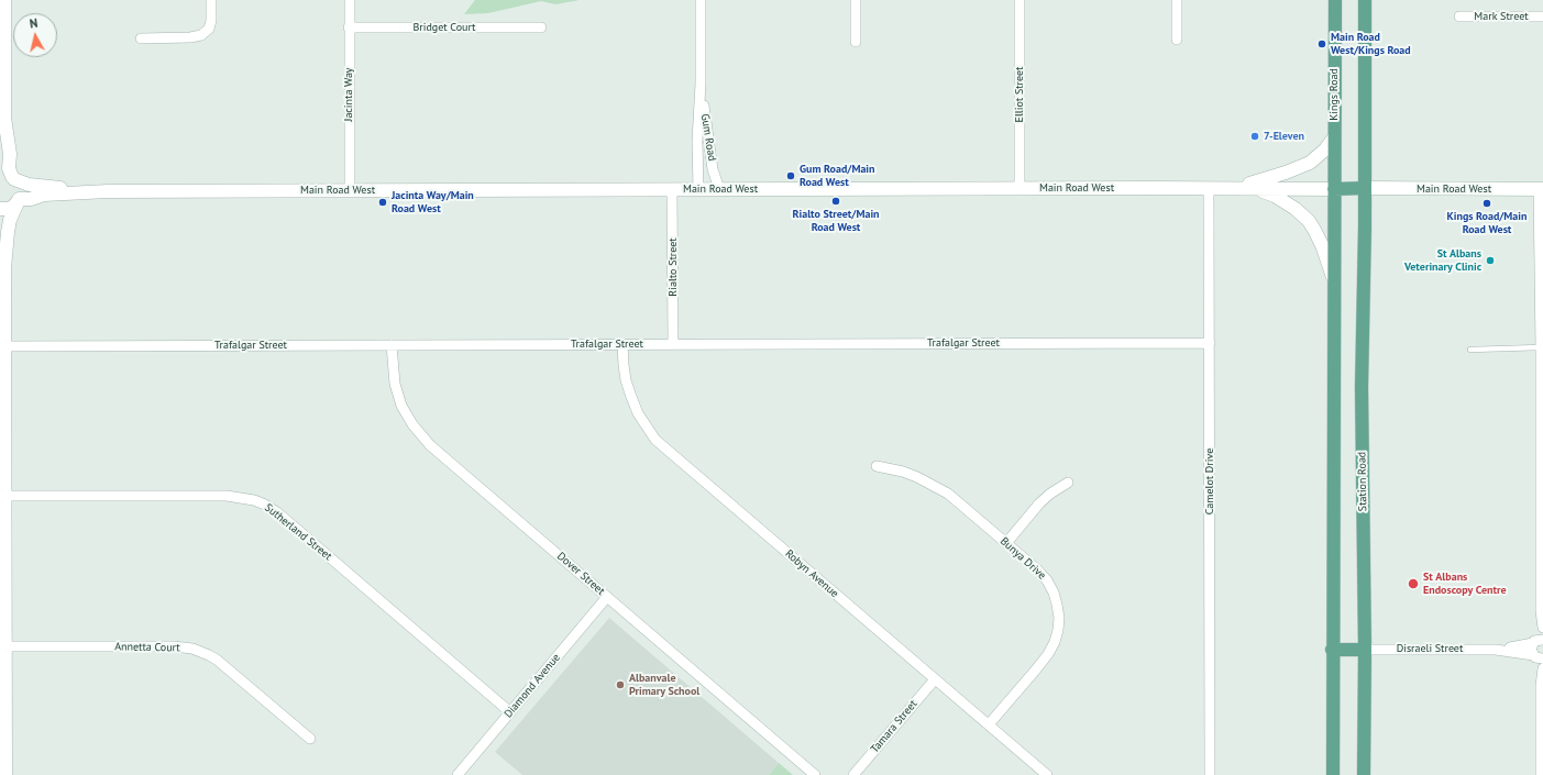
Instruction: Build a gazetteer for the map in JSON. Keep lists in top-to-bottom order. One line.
{"streets":{"main road":["Kings Road","Station Road"],"street":["Mark Street","Bridget Court","Jacinta Way","Elliot Street","Gum Road","Main Road West","Rialto Street","Trafalgar Street","Camelot Drive","Sutherland Street","Bunya Drive","Dover Street","Robyn Avenue","Annetta Court","Disraeli Street","Diamond Avenue","Tamara Street"]},"crossings":[["Bridget Court","Jacinta Way"],["Jacinta Way","Main Road West"],["Elliot Street","Main Road West"],["Kings Road","Main Road West"],["Gum Road","Main Road West"],["Main Road West","Rialto Street"],["Main Road West","Camelot Drive"],["Main Road West","Station Road"],["Rialto Street","Trafalgar Street"],["Trafalgar Street","Camelot Drive"],["Trafalgar Street","Dover Street"],["Trafalgar Street","Robyn Avenue"],["Station Road","Disraeli Street"],["Sutherland Street","Diamond Avenue"],["Bunya Drive","Robyn Avenue"],["Dover Street","Diamond Avenue"],["Robyn Avenue","Tamara Street"]],"places":["Main Road West/Kings Road","7-Eleven","Gum Road/Main Road West","Rialto Street/Main Road West","Jacinta Way/Main Road West","Kings Road/Main Road West","St Albans Veterinary Clinic","St Albans Endoscopy Centre","Albanvale Primary School"],"north":"top"}
